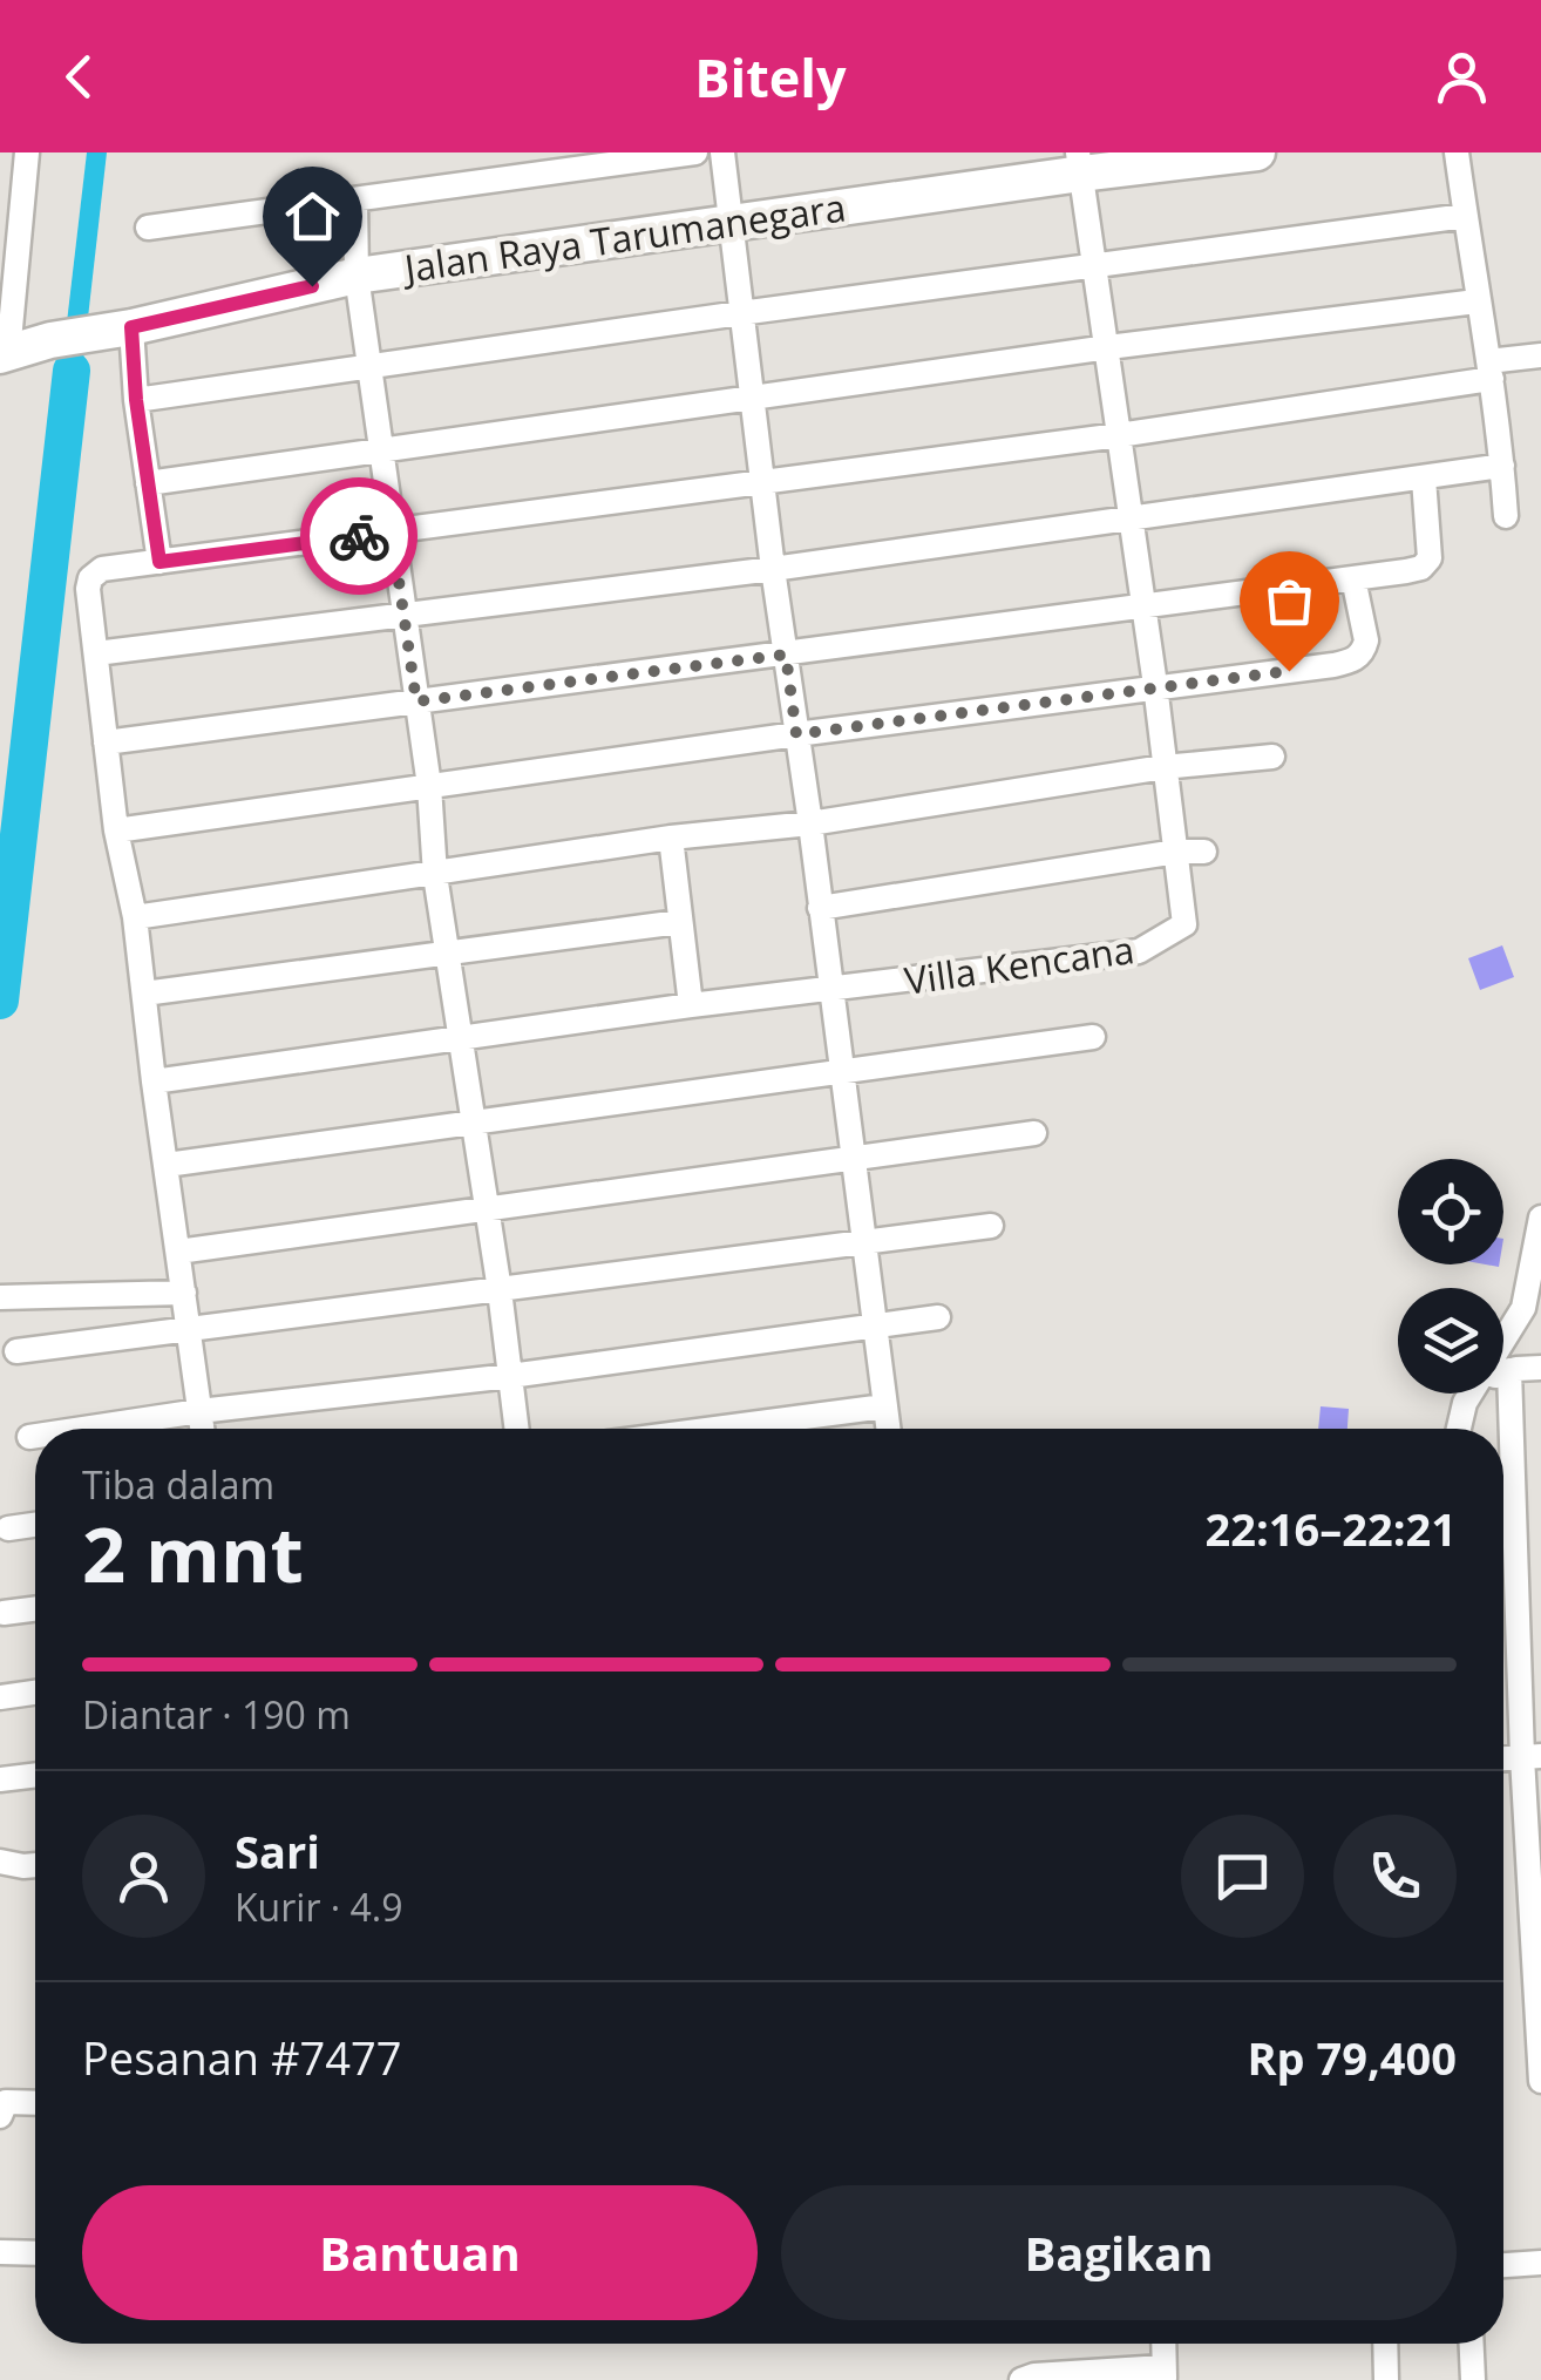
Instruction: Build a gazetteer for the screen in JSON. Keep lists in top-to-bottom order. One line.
{"streets":{"street":["Jalan Raya Tarumanegara","Villa Kencana"]},"crossings":[["Jalan Raya Tarumanegara","Villa Kencana"]],"page":{"header":"Bitely","heading":["2 mnt","Tiba dalam","22:16–22:21"],"panel":["Sari","Kurir · 4.9","Pesanan #7477","Rp 79,400"],"bar":"Diantar · 190 m","buttons":["Bantuan","Bagikan"]}}
